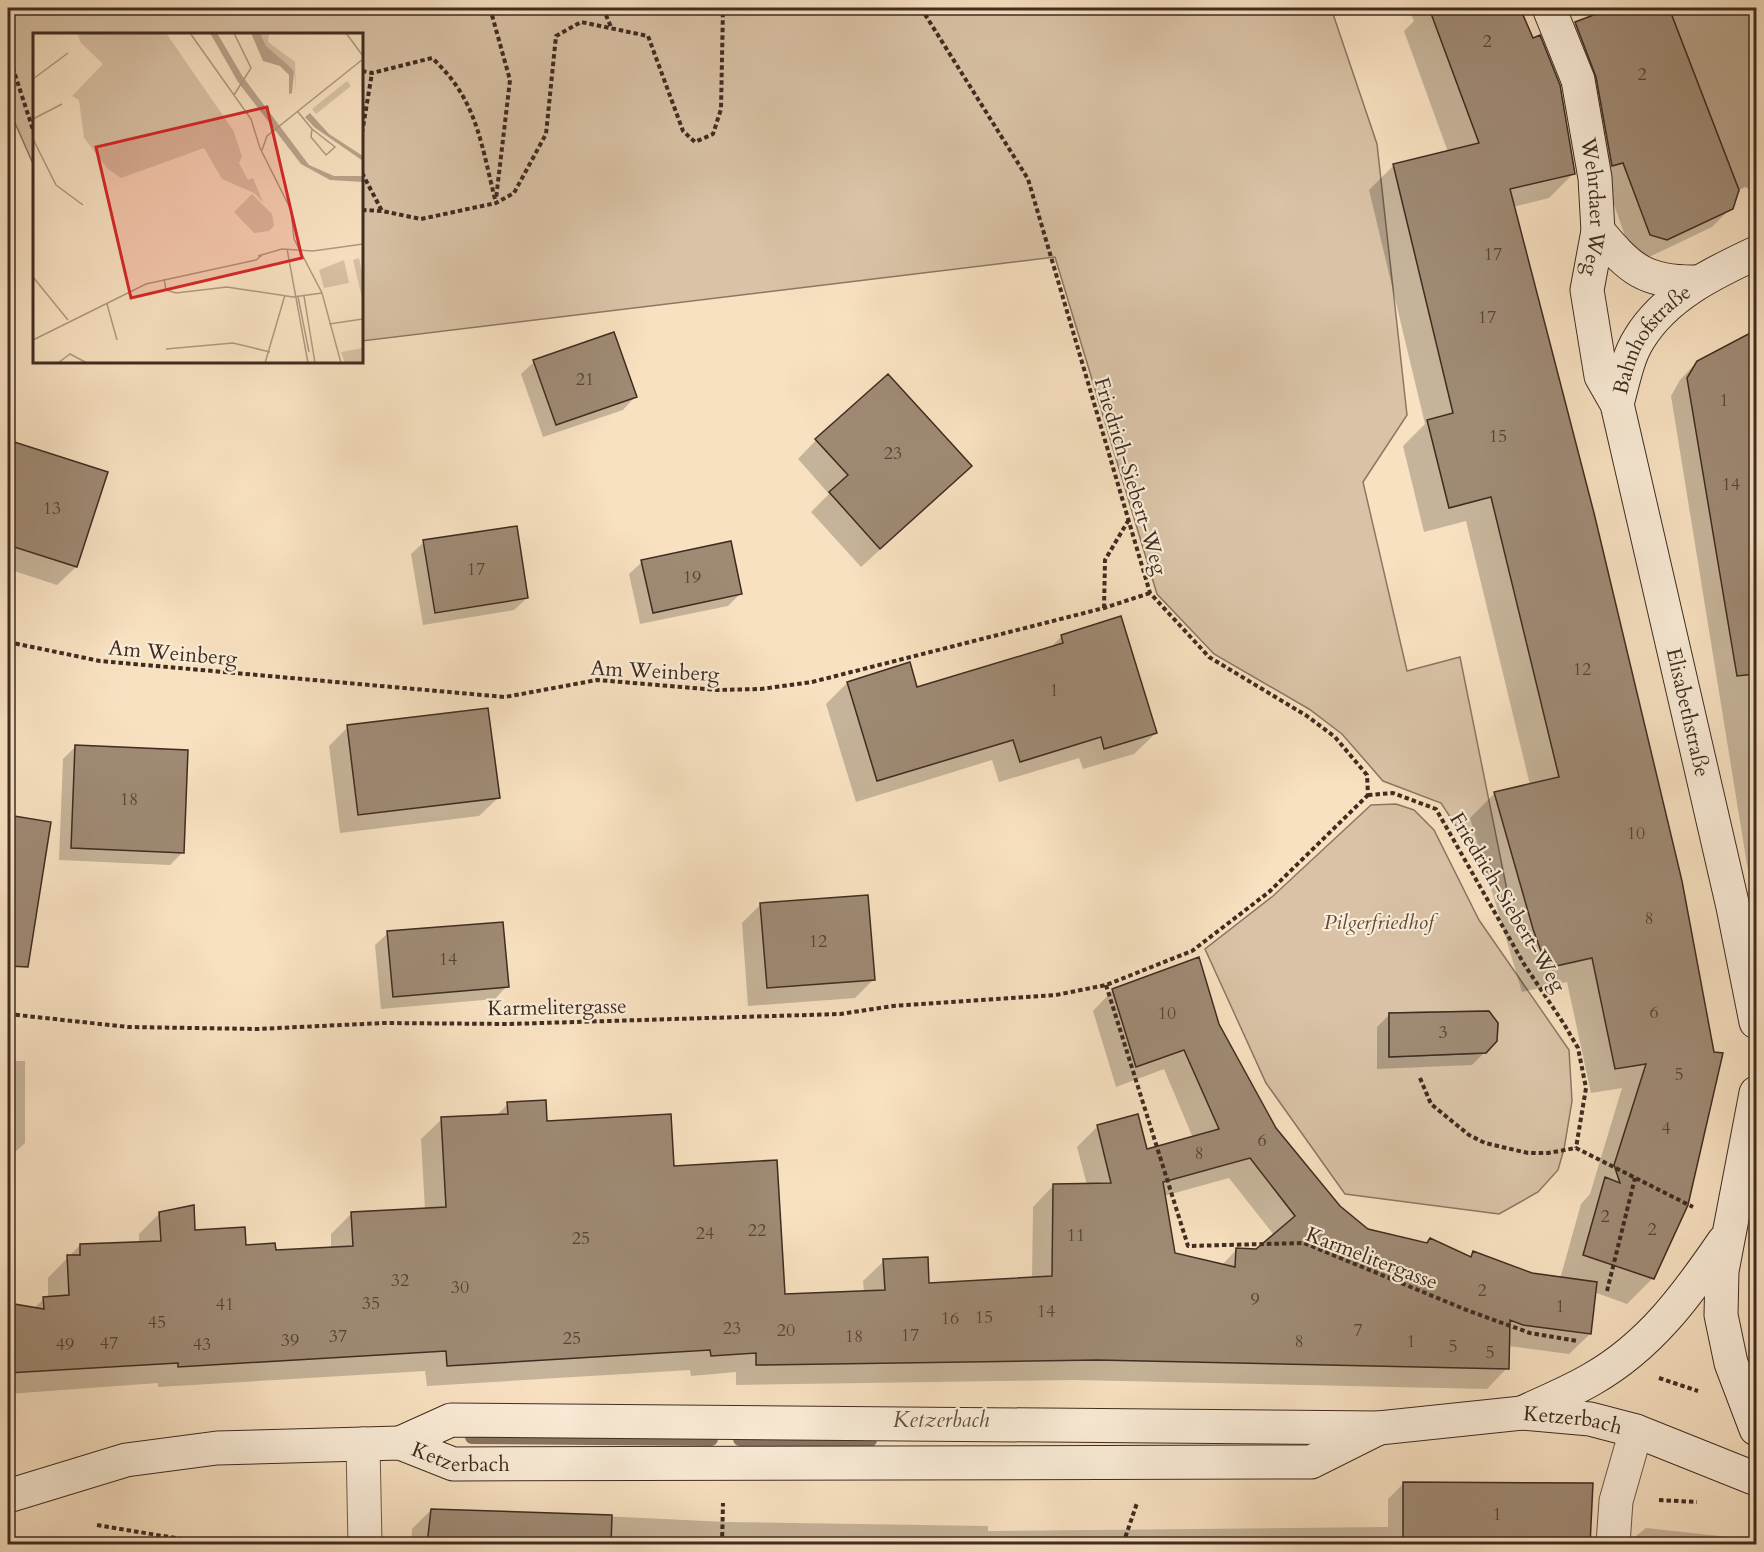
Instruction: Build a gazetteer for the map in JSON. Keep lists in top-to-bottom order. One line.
{"streets":{"main road":["Wehrdaer Weg","Bahnhofstraße","Elisabethstraße","Ketzerbach"],"path":["Friedrich-Siebert-Weg","Am Weinberg","Karmelitergasse"]},"crossings":[["Wehrdaer Weg","Bahnhofstraße"],["Wehrdaer Weg","Elisabethstraße"],["Bahnhofstraße","Elisabethstraße"],["Friedrich-Siebert-Weg","Am Weinberg"],["Friedrich-Siebert-Weg","Karmelitergasse"]],"water":["Ketzerbach"],"parks":["Pilgerfriedhof"],"house_numbers":["2","2","17","17","21","1","15","23","14","13","17","19","12","1","18","10","8","12","14","6","10","3","5","4","6","8","2","2","22","24","11","25","32","30","2","9","35","41","1","14","15","16","45","23","20","7","17","37","18","25","39","8","1","47","49","43","5","5","1"]}
